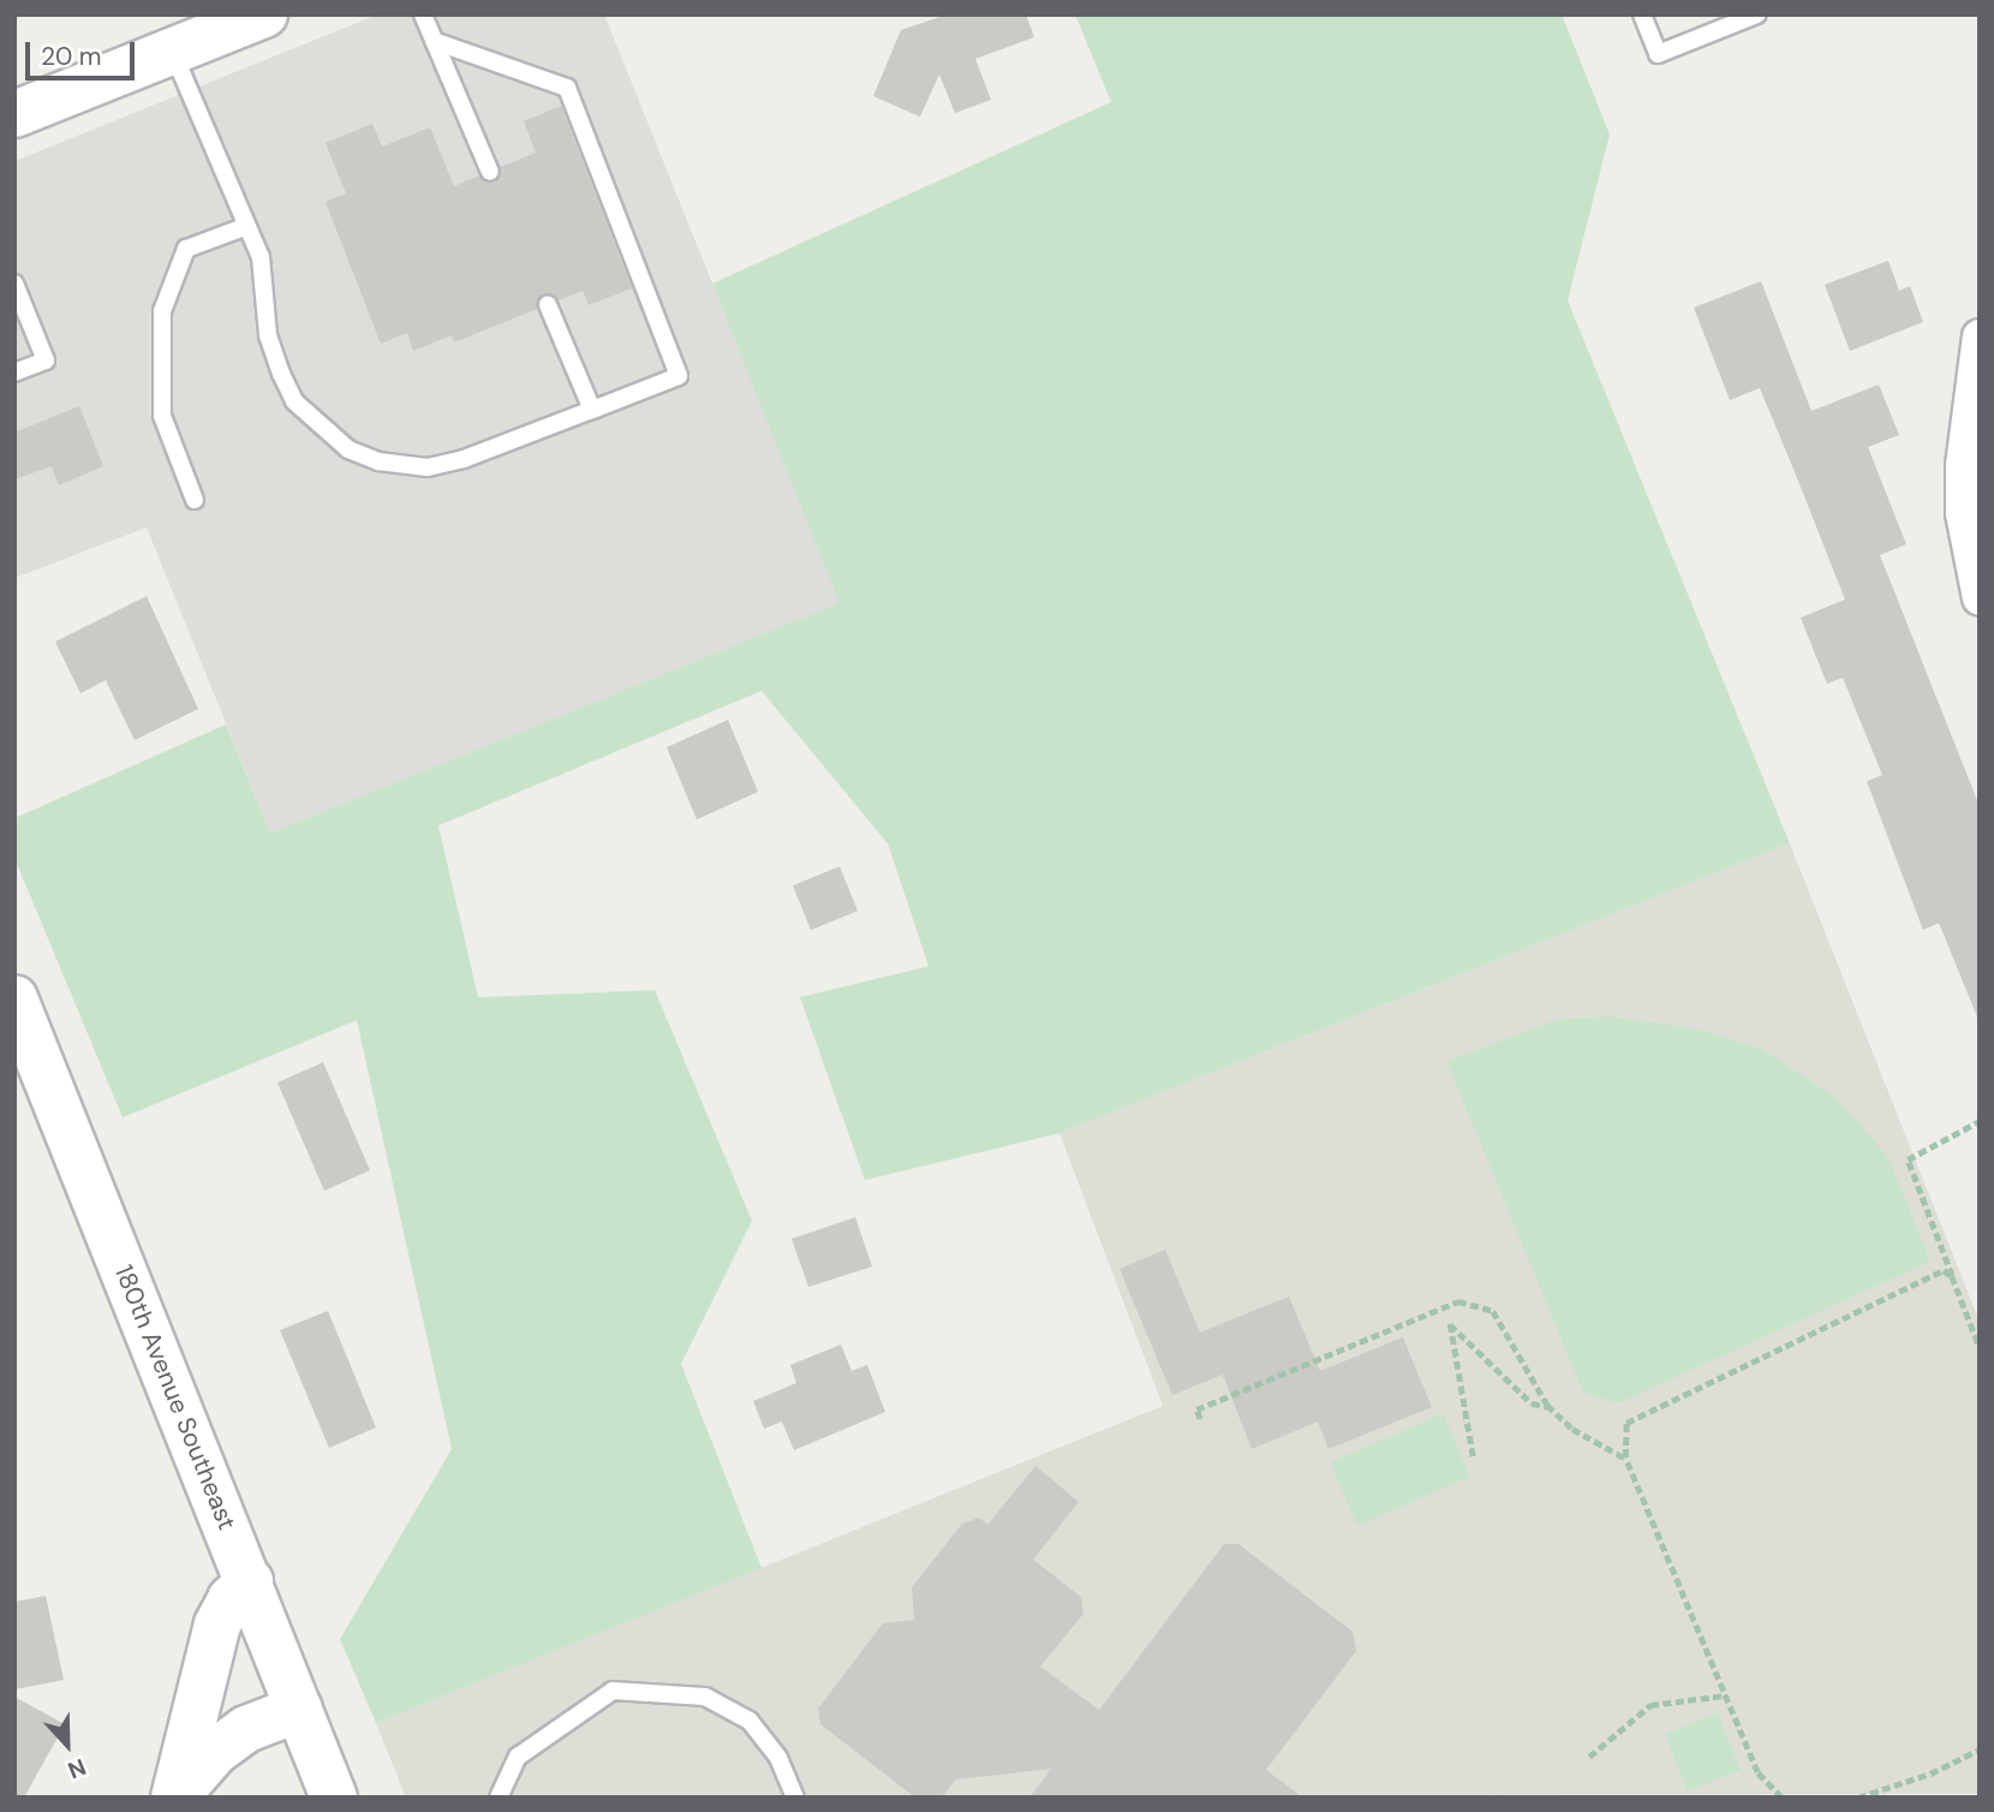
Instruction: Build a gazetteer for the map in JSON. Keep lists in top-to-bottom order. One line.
{"streets":{"street":["180th Avenue Southeast"]},"scale_bar":"20 m","north":"bottom"}
